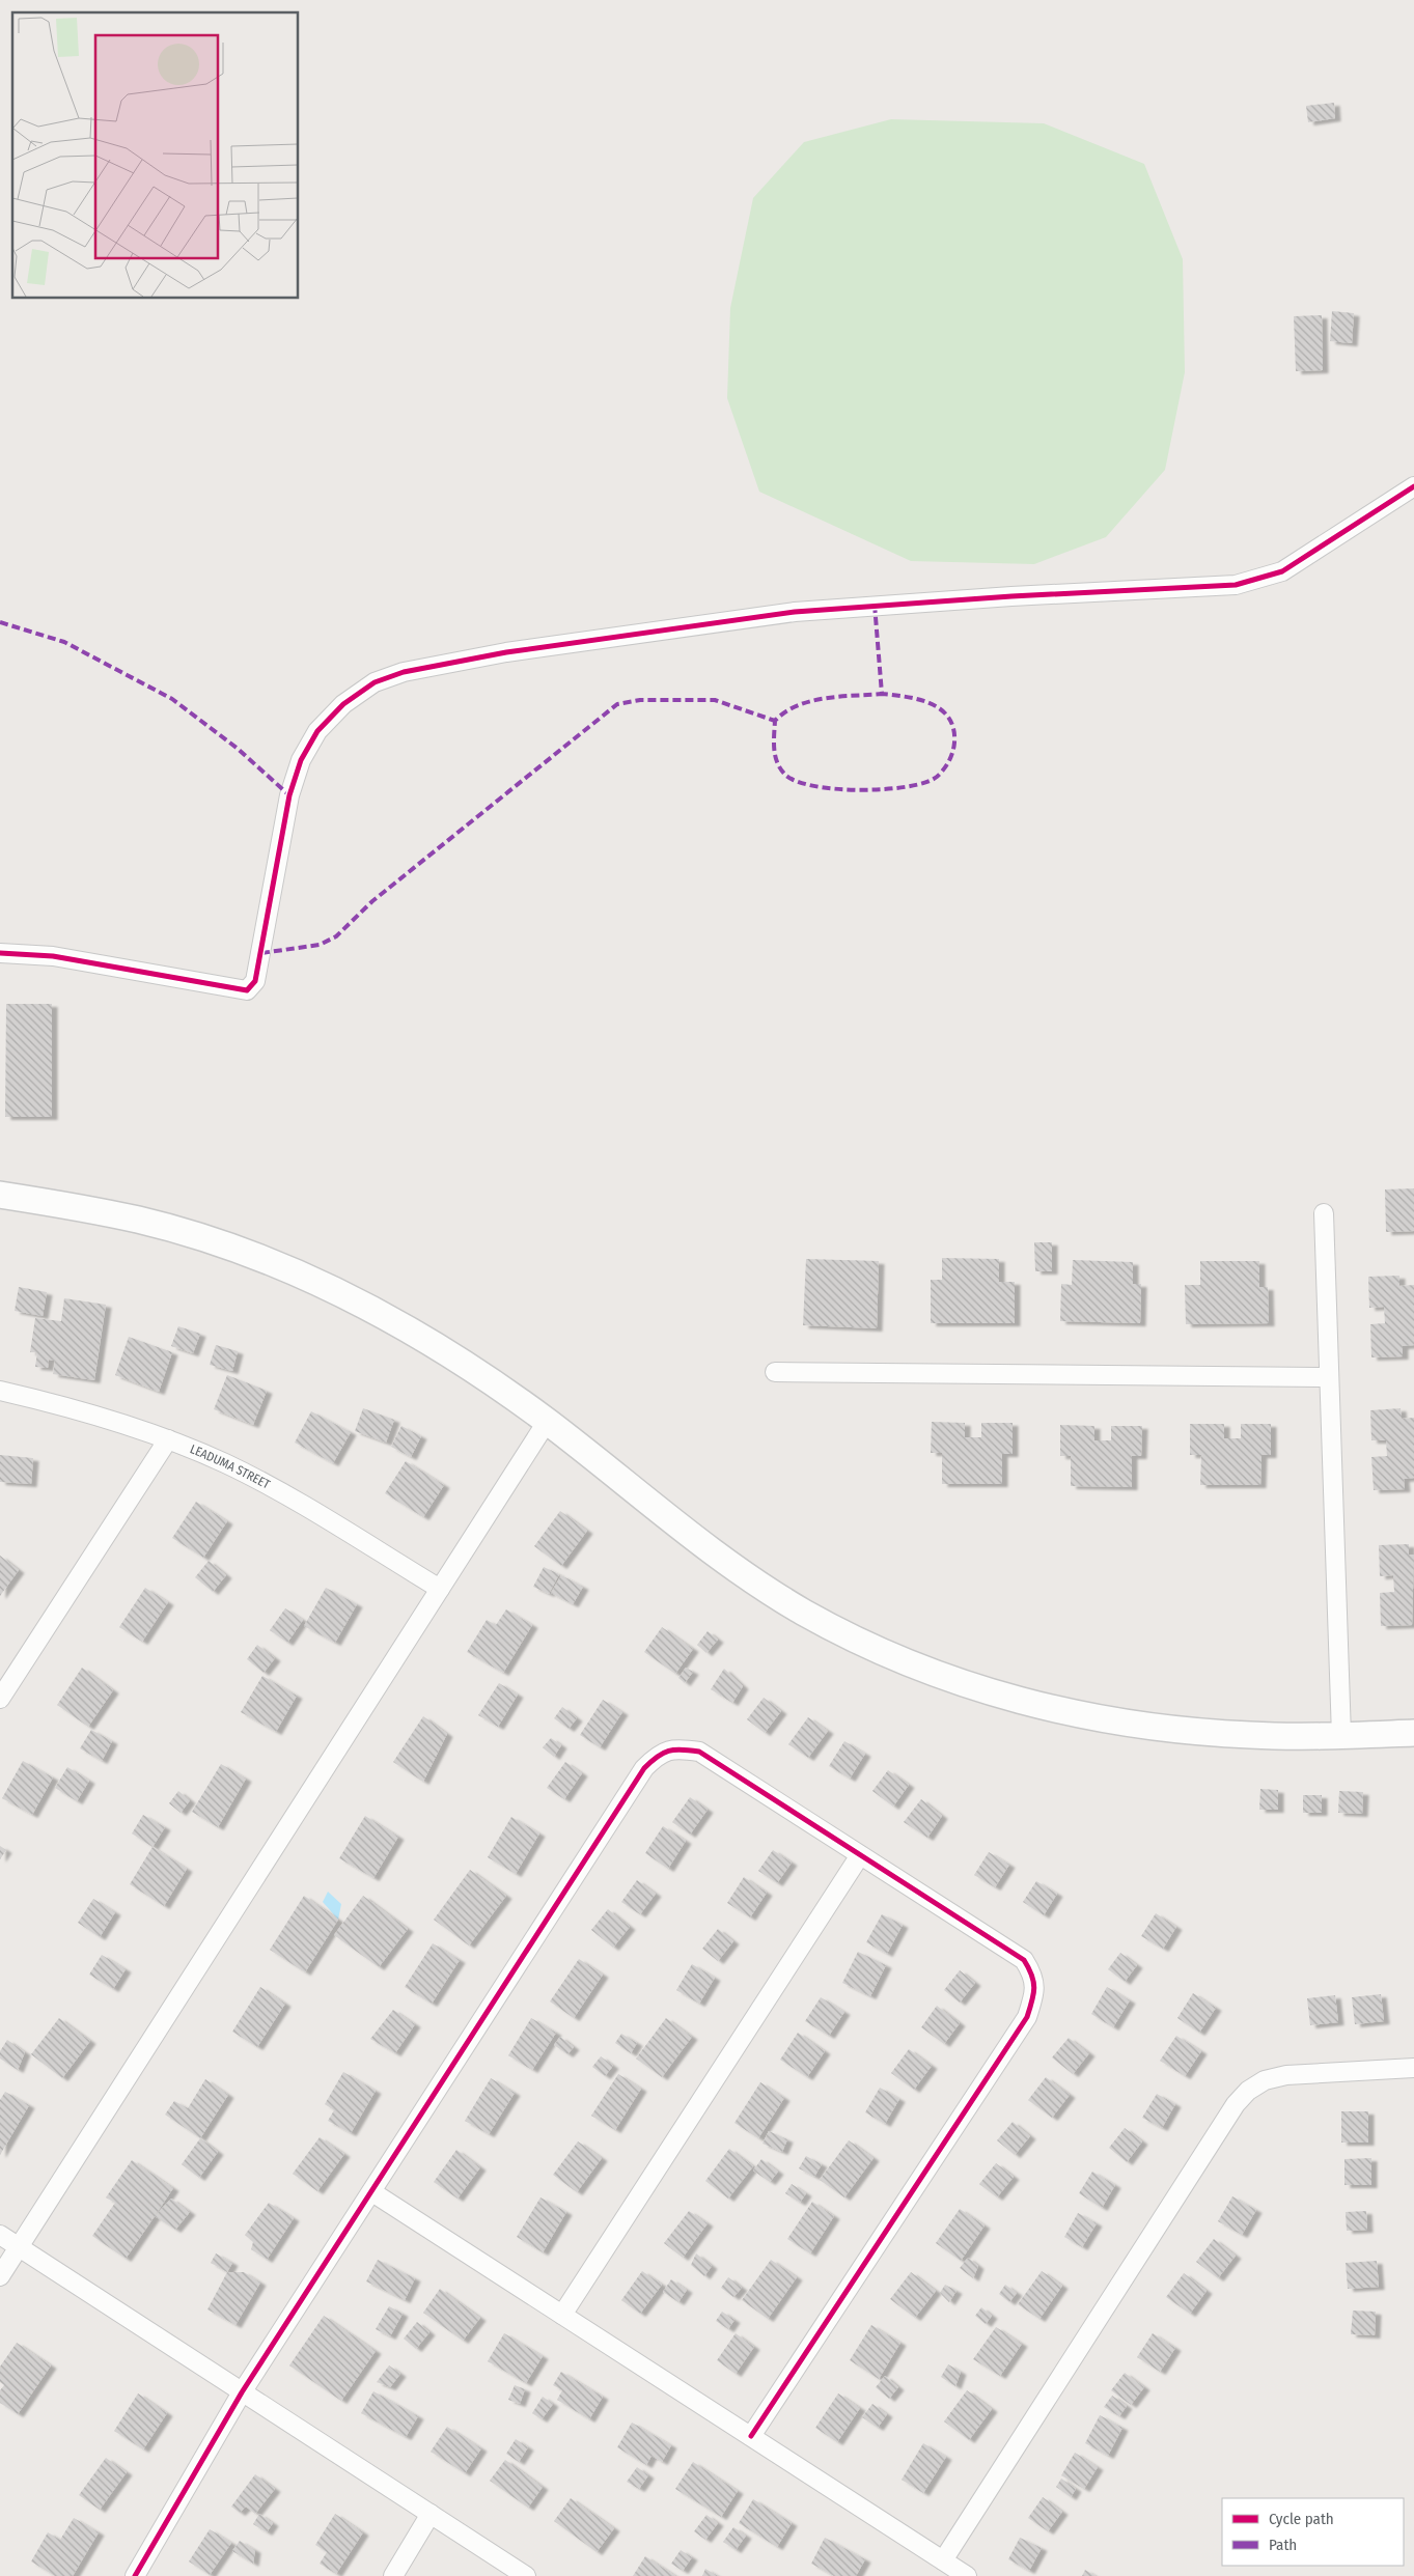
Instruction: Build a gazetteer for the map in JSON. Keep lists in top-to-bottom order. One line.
{"streets":{"street":["LEADUMA STREET"]},"legend":["Cycle path","Path"]}
